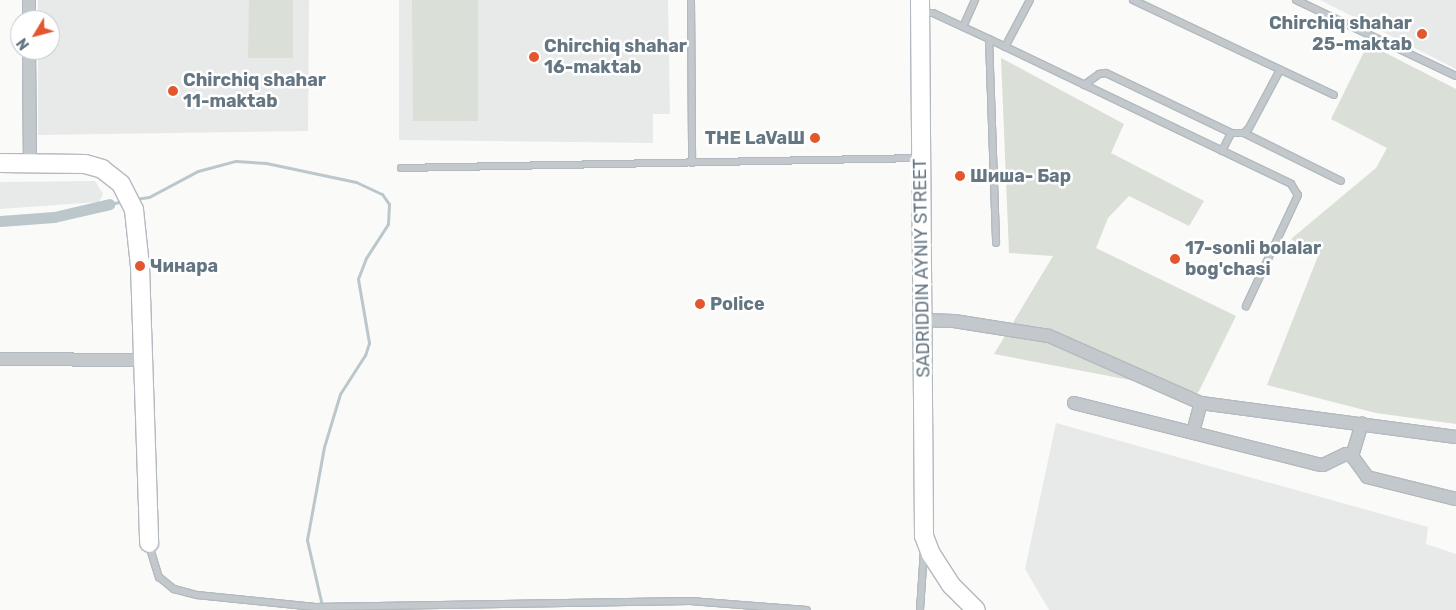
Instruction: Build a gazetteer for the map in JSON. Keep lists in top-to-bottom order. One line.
{"streets":{"street":["SADRIDDIN AYNIY STREET"]},"places":["Chirchiq shahar 25-maktab","Chirchiq shahar 16-maktab","Chirchiq shahar 11-maktab","THE LaVaШ","Шиша- Бар","17-sonli bolalar bog'chasi","Чинара","Police"],"north":"bottom left"}
